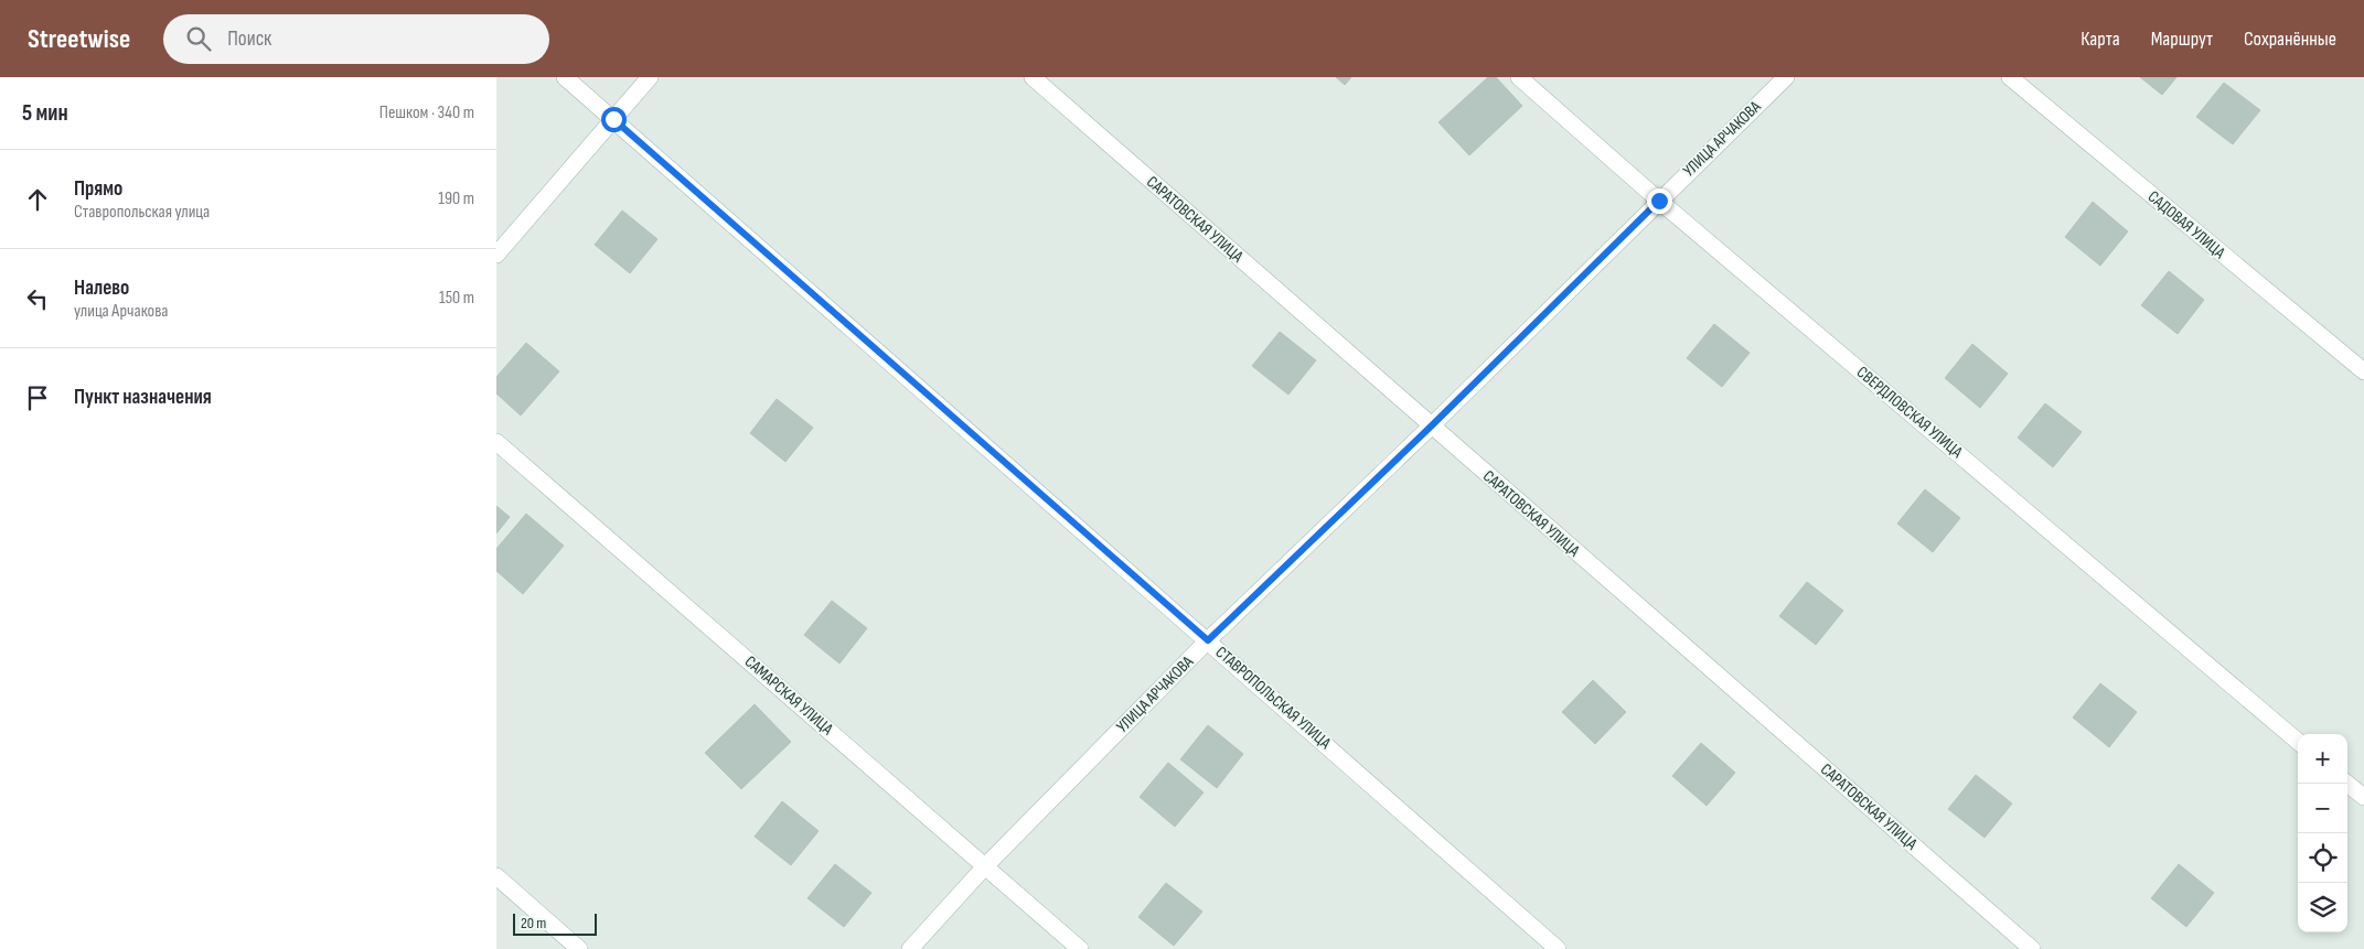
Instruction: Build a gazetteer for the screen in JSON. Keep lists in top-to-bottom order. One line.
{"streets":{"street":["УЛИЦА АРЧАКОВА","САРАТОВСКАЯ УЛИЦА","САДОВАЯ УЛИЦА","СВЕРДЛОВСКАЯ УЛИЦА","САМАРСКАЯ УЛИЦА","СТАВРОПОЛЬСКАЯ УЛИЦА"]},"crossings":[["УЛИЦА АРЧАКОВА","САРАТОВСКАЯ УЛИЦА"],["УЛИЦА АРЧАКОВА","СВЕРДЛОВСКАЯ УЛИЦА"],["УЛИЦА АРЧАКОВА","САМАРСКАЯ УЛИЦА"],["УЛИЦА АРЧАКОВА","СТАВРОПОЛЬСКАЯ УЛИЦА"]],"scale_bar":"20 m","page":{"header":"Streetwise","search":"Поиск","nav":["Карта","Маршрут","Сохранённые"],"heading":["5 мин","Пешком · 340 m"],"list":[["Прямо","Ставропольская улица","190 m"],["Налево","улица Арчакова","150 m"],"Пункт назначения"],"map_buttons":["+","−"],"scale":"20 m"}}
